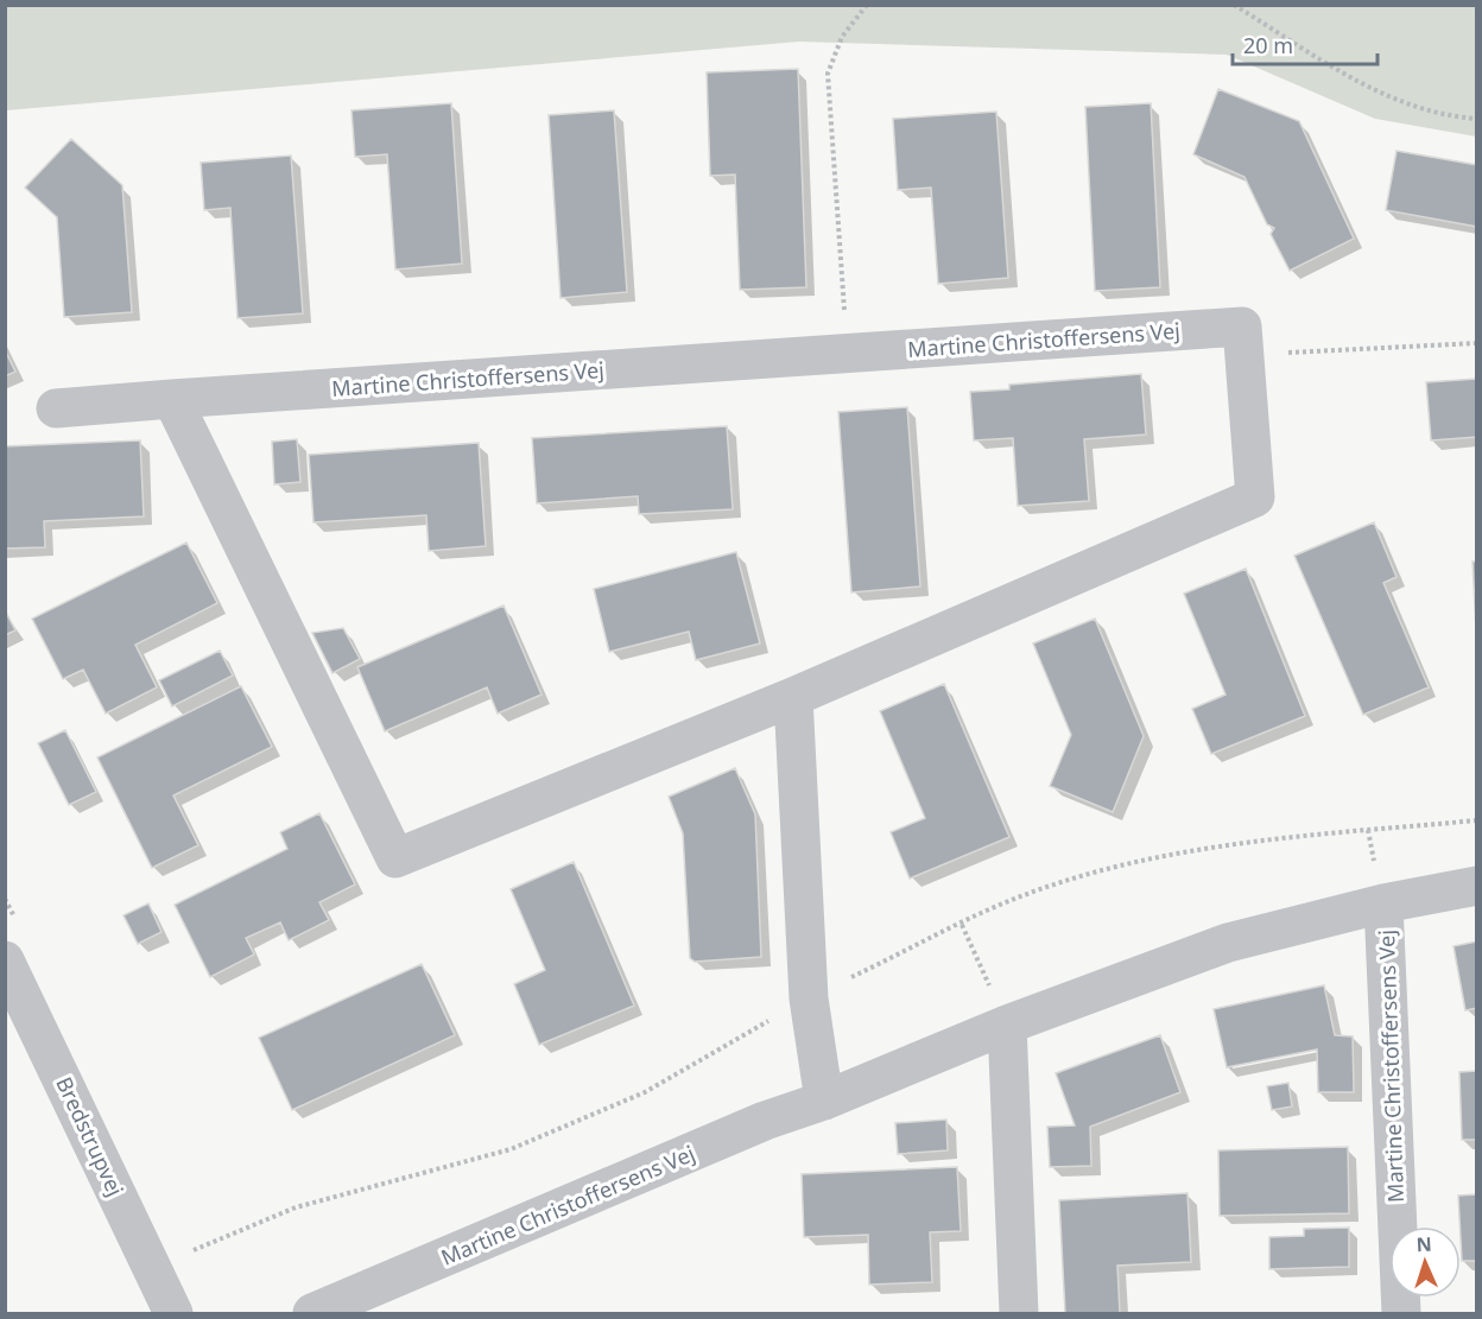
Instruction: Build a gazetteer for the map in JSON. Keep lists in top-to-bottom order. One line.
{"streets":{"street":["Martine Christoffersens Vej","Bredstrupvej"]},"scale_bar":"20 m","north":"top"}
